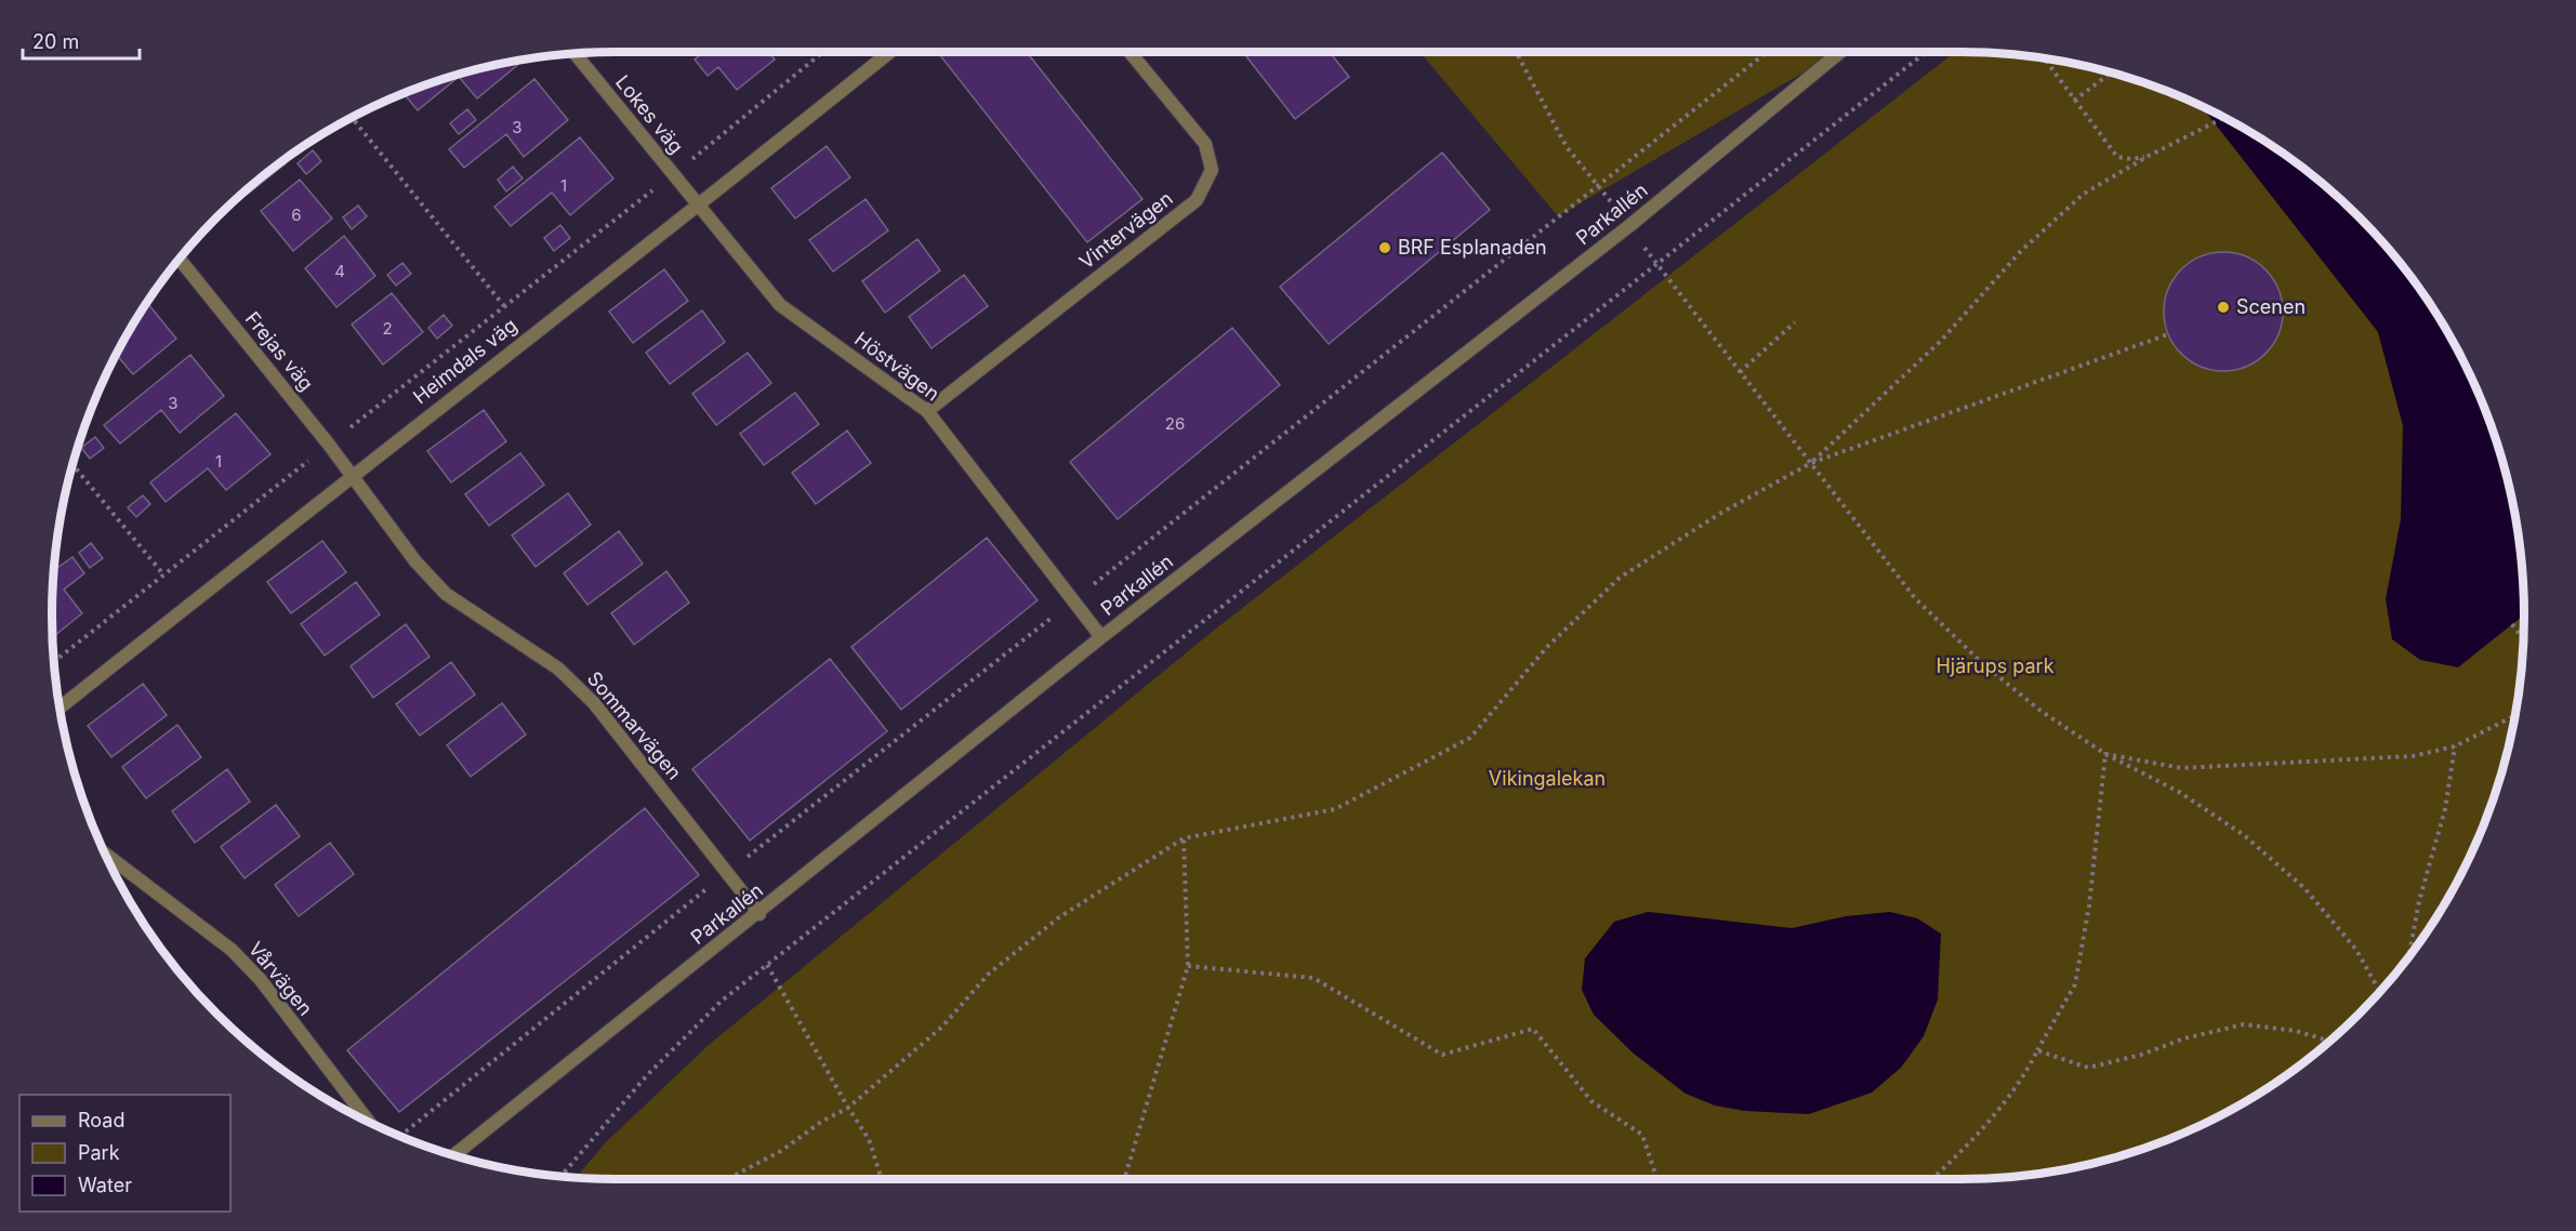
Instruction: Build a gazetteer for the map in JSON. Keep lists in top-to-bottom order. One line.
{"streets":{"street":["Lokes väg","Parkallén","Vintervägen","Frejas väg","Heimdals väg","Höstvägen","Sommarvägen","Vårvägen"]},"crossings":[["Lokes väg","Heimdals väg"],["Lokes väg","Höstvägen"],["Parkallén","Höstvägen"],["Parkallén","Sommarvägen"],["Vintervägen","Höstvägen"],["Frejas väg","Heimdals väg"],["Frejas väg","Sommarvägen"],["Heimdals väg","Höstvägen"],["Heimdals väg","Sommarvägen"]],"parks":["Hjärups park","Vikingalekan"],"places":["BRF Esplanaden","Scenen"],"house_numbers":["3","1","6","4","2","3","26","1"],"legend":["Road","Park","Water"],"scale_bar":"20 m"}
